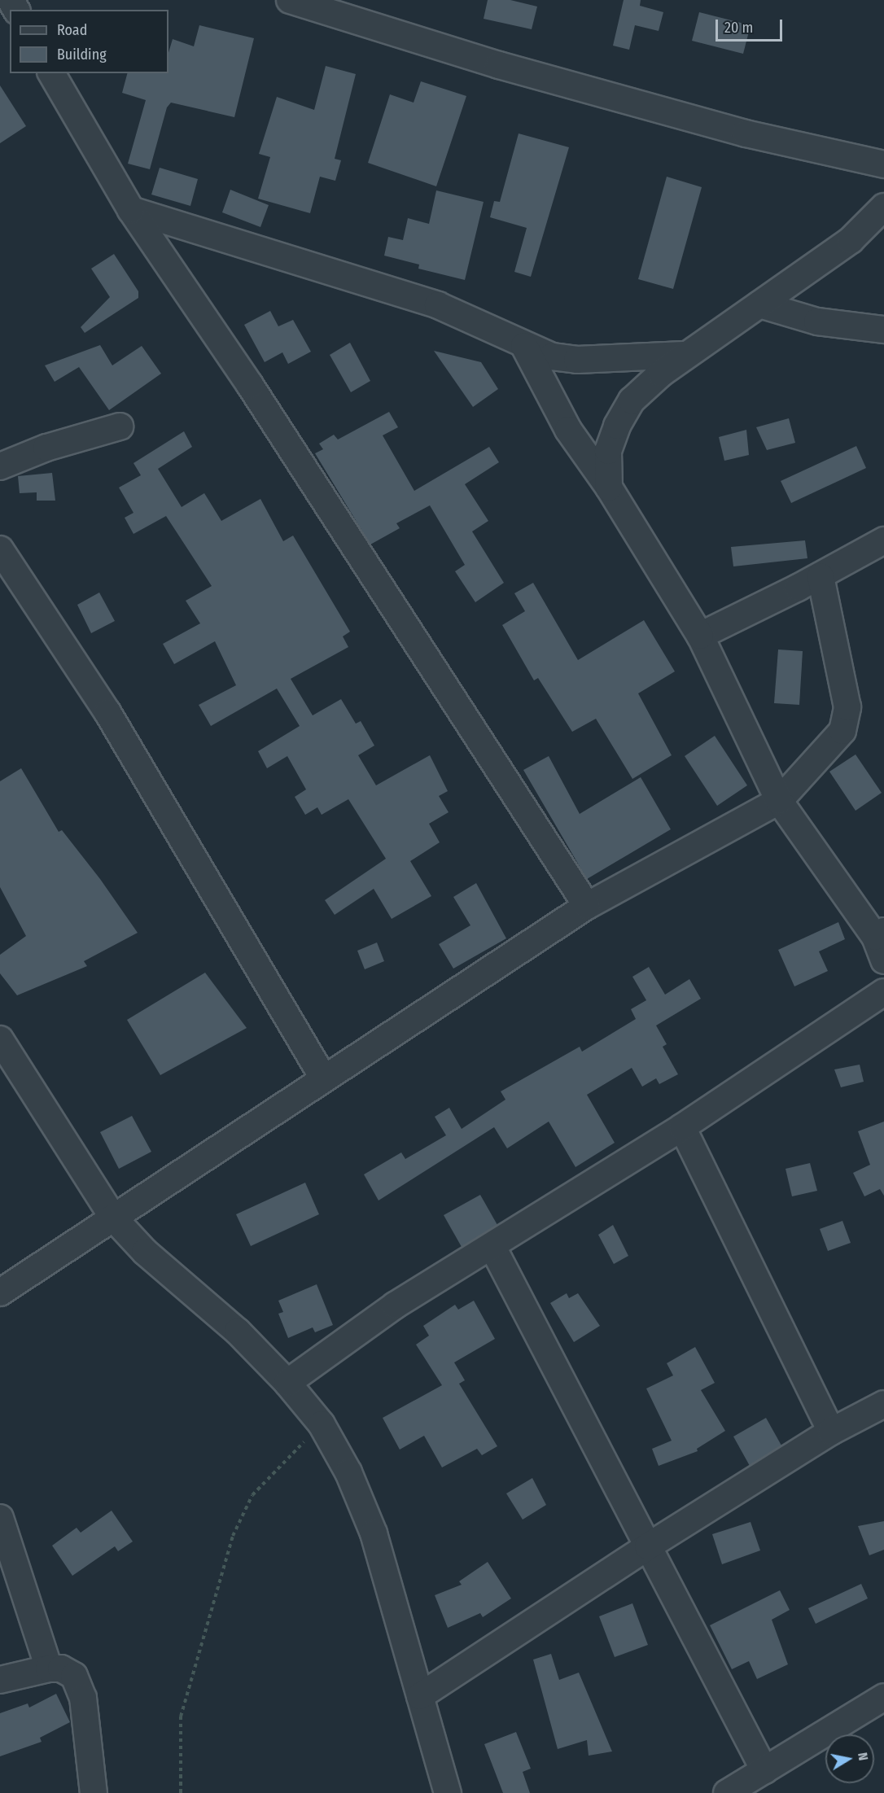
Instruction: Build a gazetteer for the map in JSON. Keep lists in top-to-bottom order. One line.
{"legend":["Road","Building"],"scale_bar":"20 m","north":"right"}
